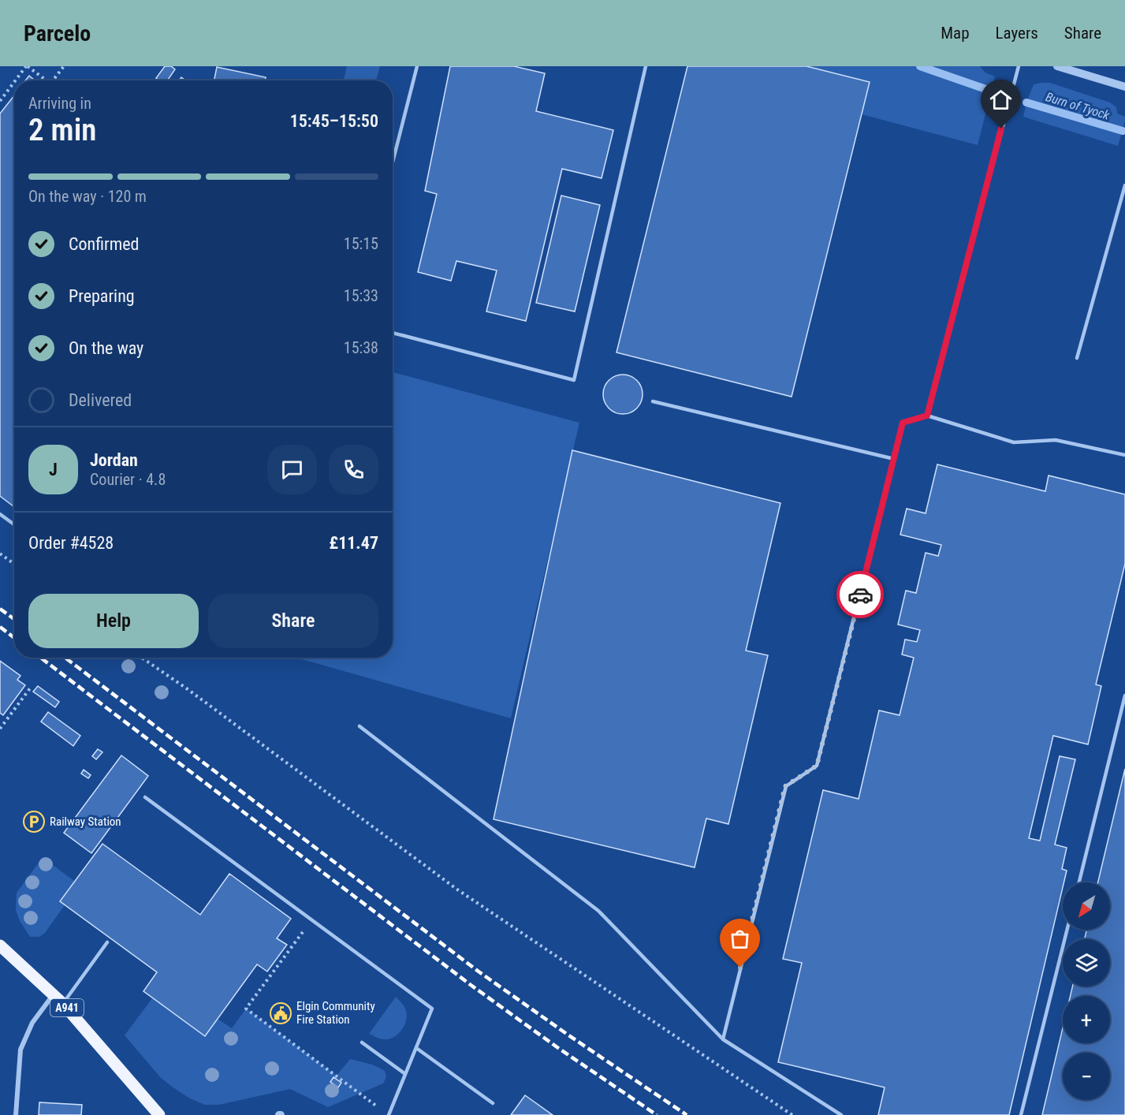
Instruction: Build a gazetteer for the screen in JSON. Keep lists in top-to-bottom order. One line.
{"streets":{"main road":["A941"]},"water":["Burn of Tyock"],"places":{"parking":["Railway Station"],"public building":["Elgin Community Fire Station"]},"north":"bottom left","page":{"header":"Parcelo","nav":["Map","Layers","Share"],"heading":["2 min","Arriving in","15:45–15:50"],"panel":["Jordan","Courier · 4.8","Order #4528","£11.47"],"bar":"On the way · 120 m","list":[["Confirmed","15:15"],["Preparing","15:33"],["On the way","15:38"],"Delivered"],"round":"J","buttons":["Help","Share"],"map_buttons":["+","−"]}}
